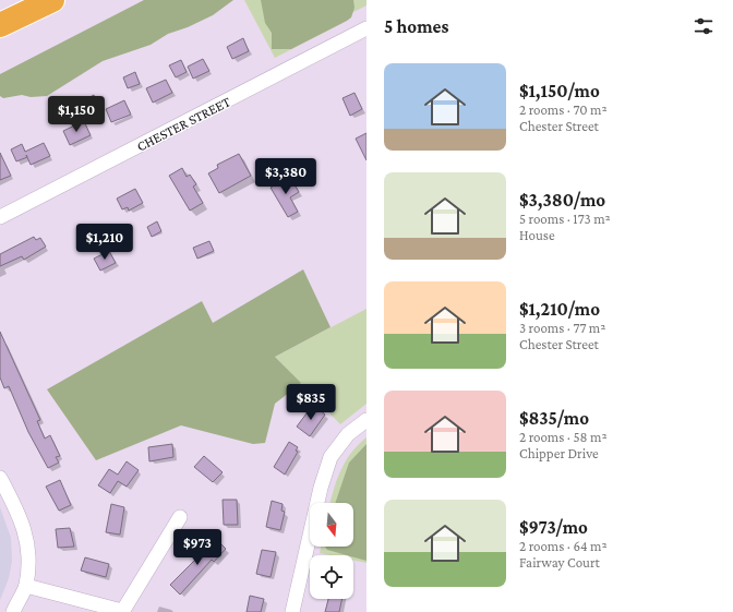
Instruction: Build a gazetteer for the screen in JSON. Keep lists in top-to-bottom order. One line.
{"streets":{"street":["CHESTER STREET"]},"north":"bottom","page":{"heading":"5 homes","list":[{"name":"$1,150/mo","note":"2 rooms · 70 m² · Chester Street"},{"name":"$3,380/mo","note":"5 rooms · 173 m² · House"},{"name":"$1,210/mo","note":"3 rooms · 77 m² · Chester Street"},{"name":"$835/mo","note":"2 rooms · 58 m² · Chipper Drive"},{"name":"$973/mo","note":"2 rooms · 64 m² · Fairway Court"}],"price":["$1,150","$3,380","$1,210","$835","$973"]}}
